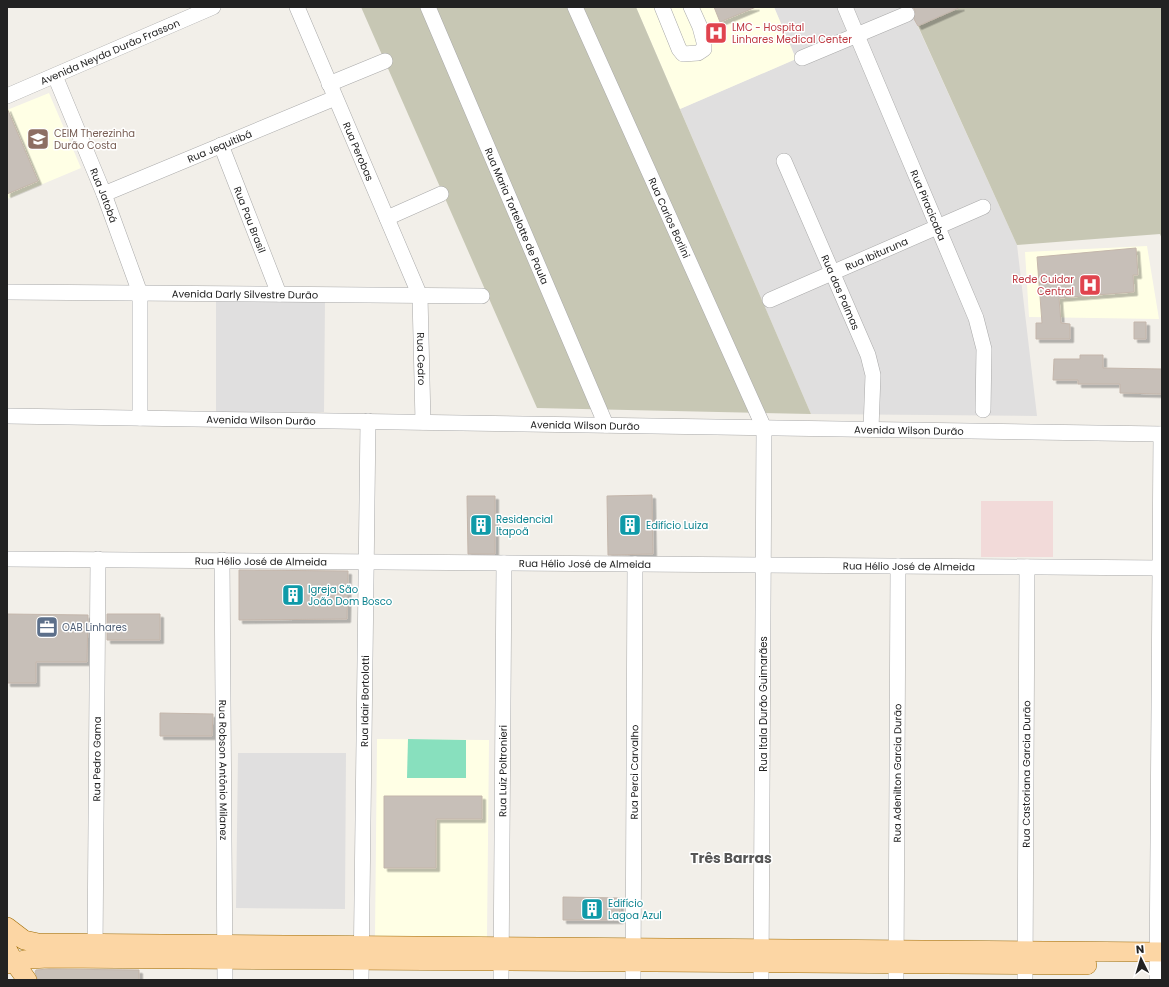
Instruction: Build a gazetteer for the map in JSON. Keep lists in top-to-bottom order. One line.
{"streets":{"street":["Avenida Neyda Durão Frasson","Rua Jequitibá","Rua Perobas","Rua Jatobá","Rua Piracicaba","Rua Maria Tortelotte de Paula","Rua Carlos Borlini","Rua Pau Brasil","Rua Ibituruna","Rua das Palmas","Avenida Darly Silvestre Durão","Rua Cedro","Avenida Wilson Durão","Rua Hélio José de Almeida","Rua Idair Bortolotti","Rua Itala Durão Guimarães","Rua Pedro Gama","Rua Robson Antônio Milanez","Rua Luiz Poltronieri","Rua Perci Carvalho","Rua Adenilton Garcia Durão","Rua Castoriana Garcia Durão"]},"crossings":[["Avenida Neyda Durão Frasson","Rua Jatobá"],["Rua Jequitibá","Rua Perobas"],["Rua Jequitibá","Rua Jatobá"],["Rua Jequitibá","Rua Pau Brasil"],["Rua Perobas","Avenida Darly Silvestre Durão"],["Rua Perobas","Rua Cedro"],["Rua Jatobá","Avenida Darly Silvestre Durão"],["Rua Jatobá","Avenida Wilson Durão"],["Rua Piracicaba","Rua Ibituruna"],["Rua Maria Tortelotte de Paula","Avenida Wilson Durão"],["Rua Carlos Borlini","Avenida Wilson Durão"],["Rua Carlos Borlini","Rua Itala Durão Guimarães"],["Rua Pau Brasil","Avenida Darly Silvestre Durão"],["Rua Ibituruna","Rua das Palmas"],["Rua das Palmas","Avenida Wilson Durão"],["Avenida Darly Silvestre Durão","Rua Cedro"],["Rua Cedro","Avenida Wilson Durão"],["Avenida Wilson Durão","Rua Idair Bortolotti"],["Avenida Wilson Durão","Rua Itala Durão Guimarães"],["Rua Hélio José de Almeida","Rua Idair Bortolotti"],["Rua Hélio José de Almeida","Rua Itala Durão Guimarães"],["Rua Hélio José de Almeida","Rua Pedro Gama"],["Rua Hélio José de Almeida","Rua Robson Antônio Milanez"],["Rua Hélio José de Almeida","Rua Luiz Poltronieri"],["Rua Hélio José de Almeida","Rua Perci Carvalho"],["Rua Hélio José de Almeida","Rua Adenilton Garcia Durão"],["Rua Hélio José de Almeida","Rua Castoriana Garcia Durão"]],"districts":["Três Barras"],"places":{"hospital":["LMC - Hospital Linhares Medical Center","Rede Cuidar Central"],"school or university":["CEIM Therezinha Durão Costa"],"building":["Residencial Itapoã","Edifício Luiza","Igreja São João Dom Bosco","Edifício Lagoa Azul"],"office":["OAB Linhares"]},"north":"top"}
